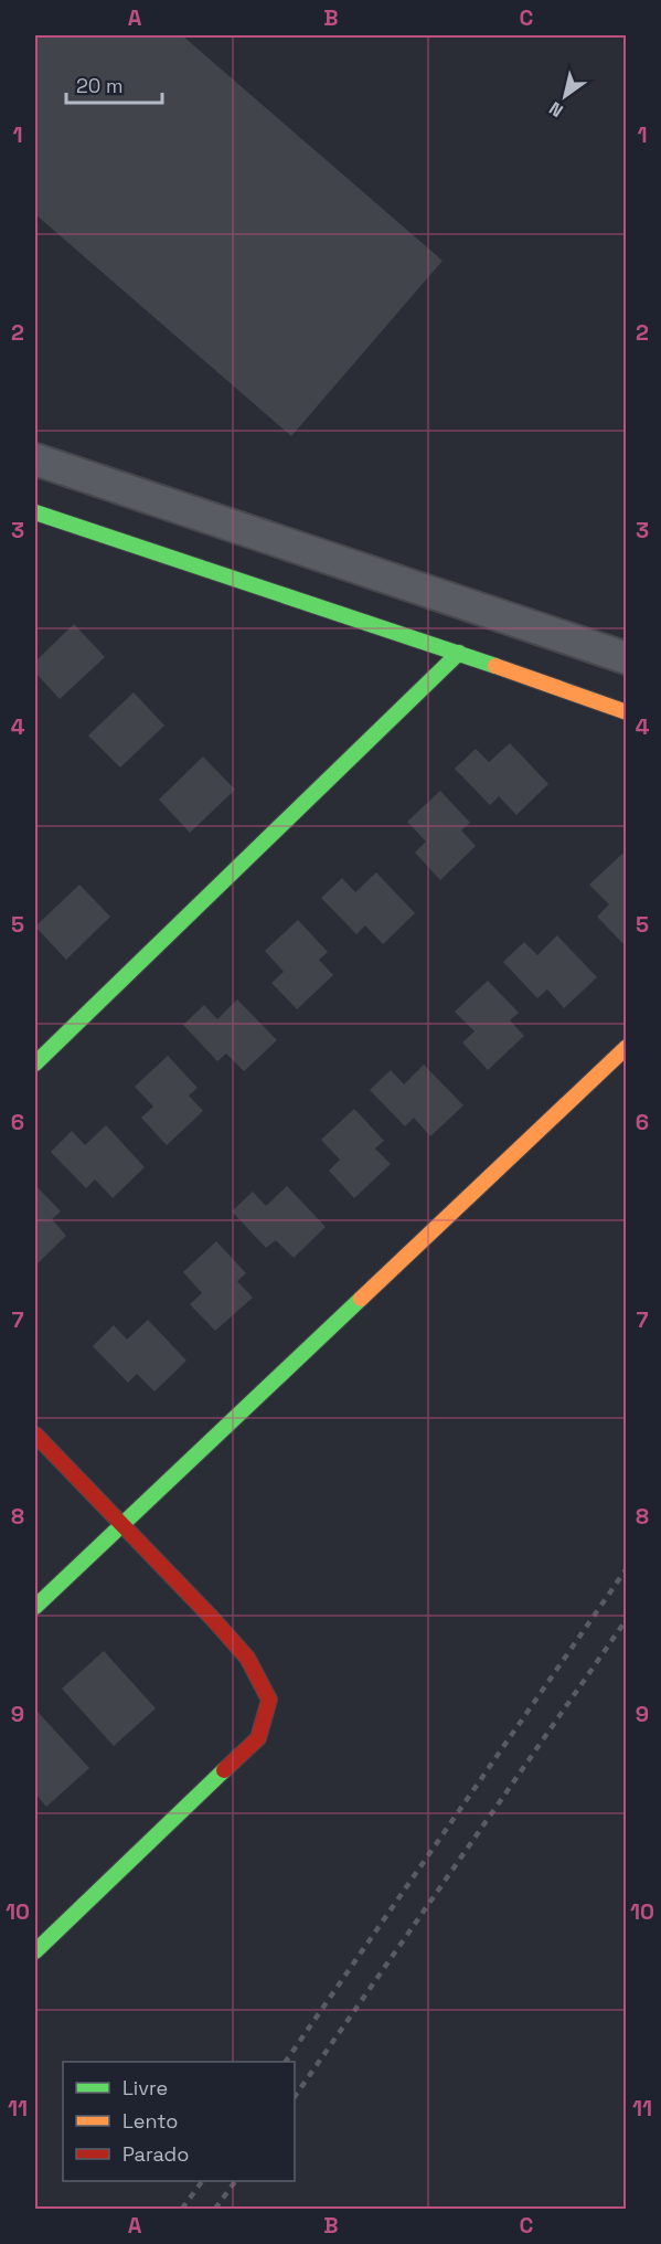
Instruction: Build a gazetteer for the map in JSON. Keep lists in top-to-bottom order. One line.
{"legend":["Livre","Lento","Parado"],"scale_bar":"20 m","north":"bottom left","grid":{"columns":["A","B","C"],"rows":["1","2","3","4","5","6","7","8","9","10","11"]}}
